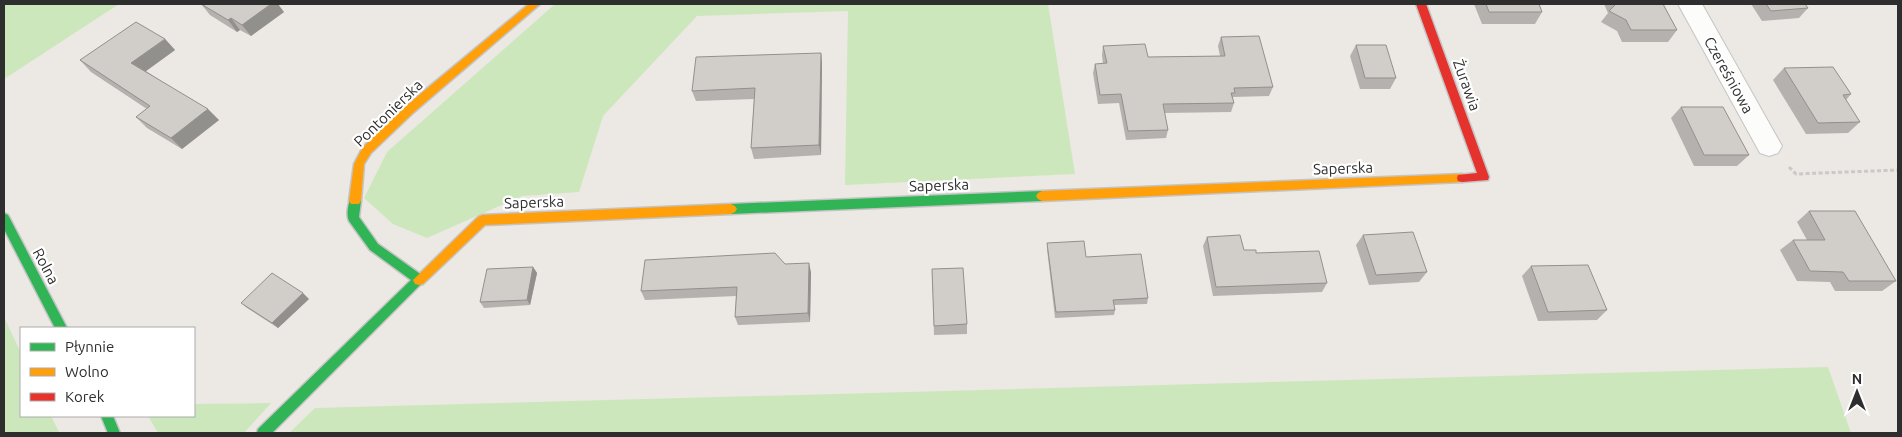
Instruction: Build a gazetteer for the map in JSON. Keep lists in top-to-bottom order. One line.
{"streets":{"street":["Czereśniowa","Żurawia","Pontonierska","Saperska","Rolna"]},"crossings":[["Żurawia","Saperska"],["Pontonierska","Saperska"]],"legend":["Płynnie","Wolno","Korek"],"north":"top"}
